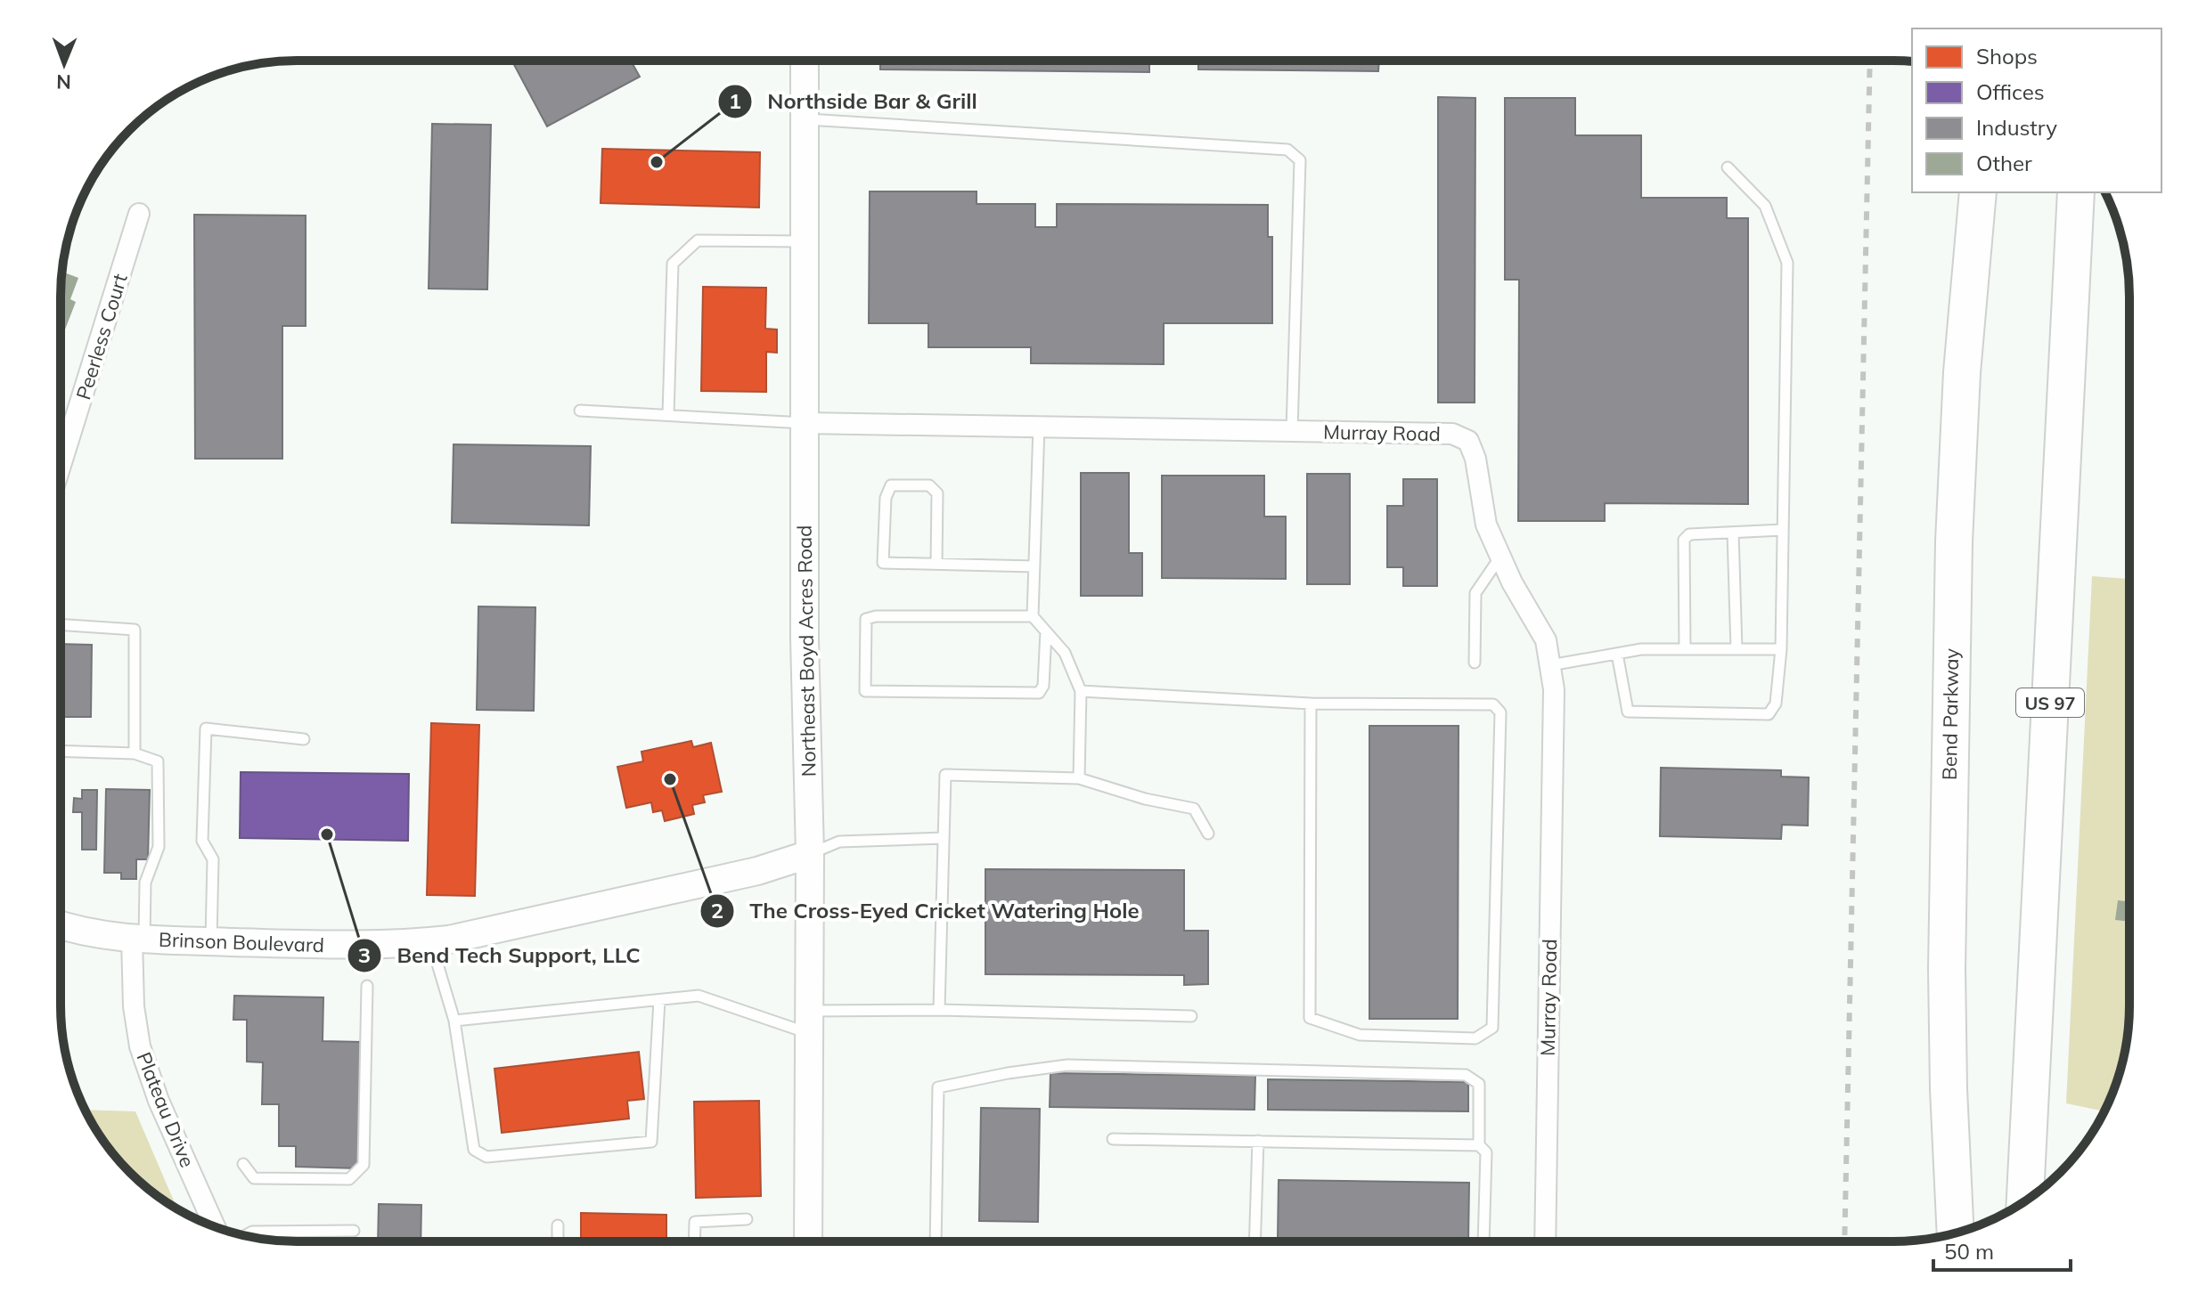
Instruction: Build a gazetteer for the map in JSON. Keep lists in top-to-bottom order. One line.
{"streets":{"highway":["US 97","Bend Parkway"],"street":["Peerless Court","Murray Road","Northeast Boyd Acres Road","Brinson Boulevard","Plateau Drive"]},"crossings":[["Murray Road","Northeast Boyd Acres Road"],["Northeast Boyd Acres Road","Brinson Boulevard"],["Brinson Boulevard","Plateau Drive"]],"places":["Northside Bar & Grill","The Cross-Eyed Cricket Watering Hole","Bend Tech Support, LLC"],"legend":["Shops","Offices","Industry","Other"],"scale_bar":"50 m","north":"bottom"}
